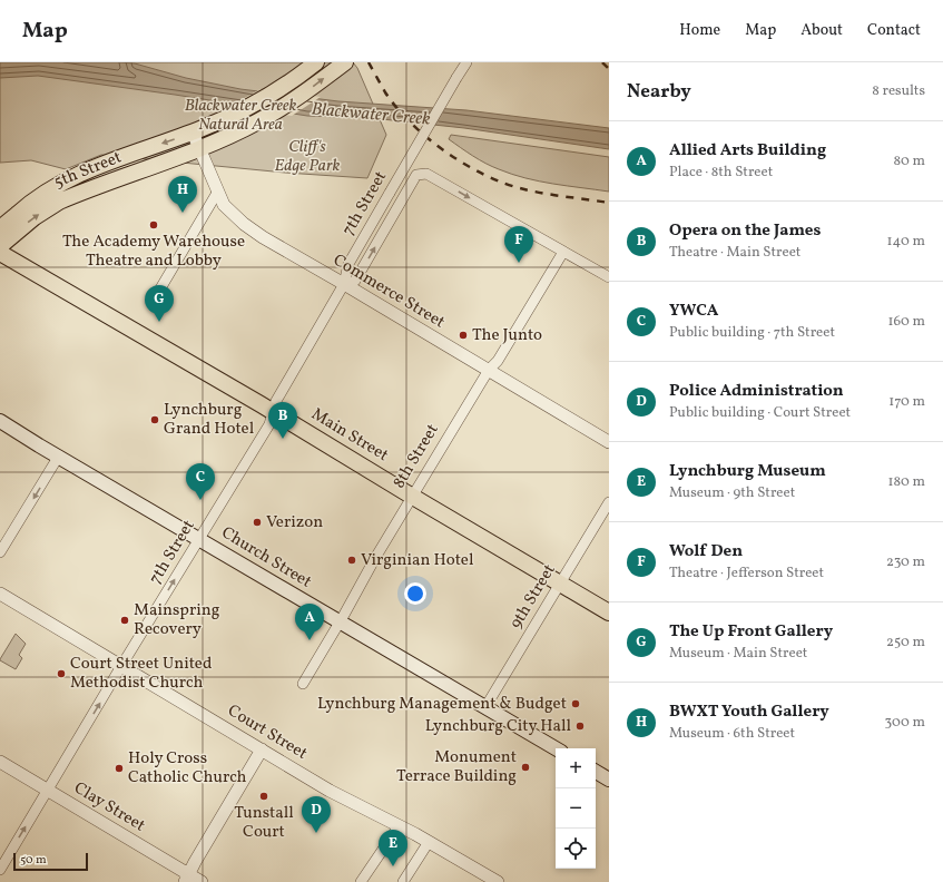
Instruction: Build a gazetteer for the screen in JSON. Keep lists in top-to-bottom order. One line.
{"streets":{"main road":["5th Street","Main Street","Church Street"],"street":["7th Street","Commerce Street","8th Street","9th Street","Court Street","Clay Street"]},"crossings":[["5th Street","Commerce Street"],["7th Street","Commerce Street"],["7th Street","Main Street"],["7th Street","Church Street"],["7th Street","Court Street"],["7th Street","Clay Street"],["Commerce Street","8th Street"],["Main Street","8th Street"],["Main Street","9th Street"],["8th Street","Church Street"],["Church Street","9th Street"]],"one_way":["7th Street"],"water":["Blackwater Creek"],"parks":["Blackwater Creek Natural Area","Cliff's Edge Park"],"places":["The Academy Warehouse Theatre and Lobby","The Junto","Lynchburg Grand Hotel","Verizon","Virginian Hotel","Mainspring Recovery","Court Street United Methodist Church","Lynchburg Management & Budget","Lynchburg City Hall","Monument Terrace Building","Holy Cross Catholic Church","Tunstall Court"],"scale_bar":"50 m","page":{"header":"Map","nav":["Home","Map","About","Contact"],"heading":["Nearby","8 results"],"list":[{"mark":"A","name":"Allied Arts Building","note":"Place · 8th Street","value":"80 m"},{"mark":"B","name":"Opera on the James","note":"Theatre · Main Street","value":"140 m"},{"mark":"C","name":"YWCA","note":"Public building · 7th Street","value":"160 m"},{"mark":"D","name":"Police Administration","note":"Public building · Court Street","value":"170 m"},{"mark":"E","name":"Lynchburg Museum","note":"Museum · 9th Street","value":"180 m"},{"mark":"F","name":"Wolf Den","note":"Theatre · Jefferson Street","value":"230 m"},{"mark":"G","name":"The Up Front Gallery","note":"Museum · Main Street","value":"250 m"},{"mark":"H","name":"BWXT Youth Gallery","note":"Museum · 6th Street","value":"300 m"}],"pins":["H","F","G","B","C","A","D","E"],"map_buttons":["+","−"],"scale":"50 m"}}
